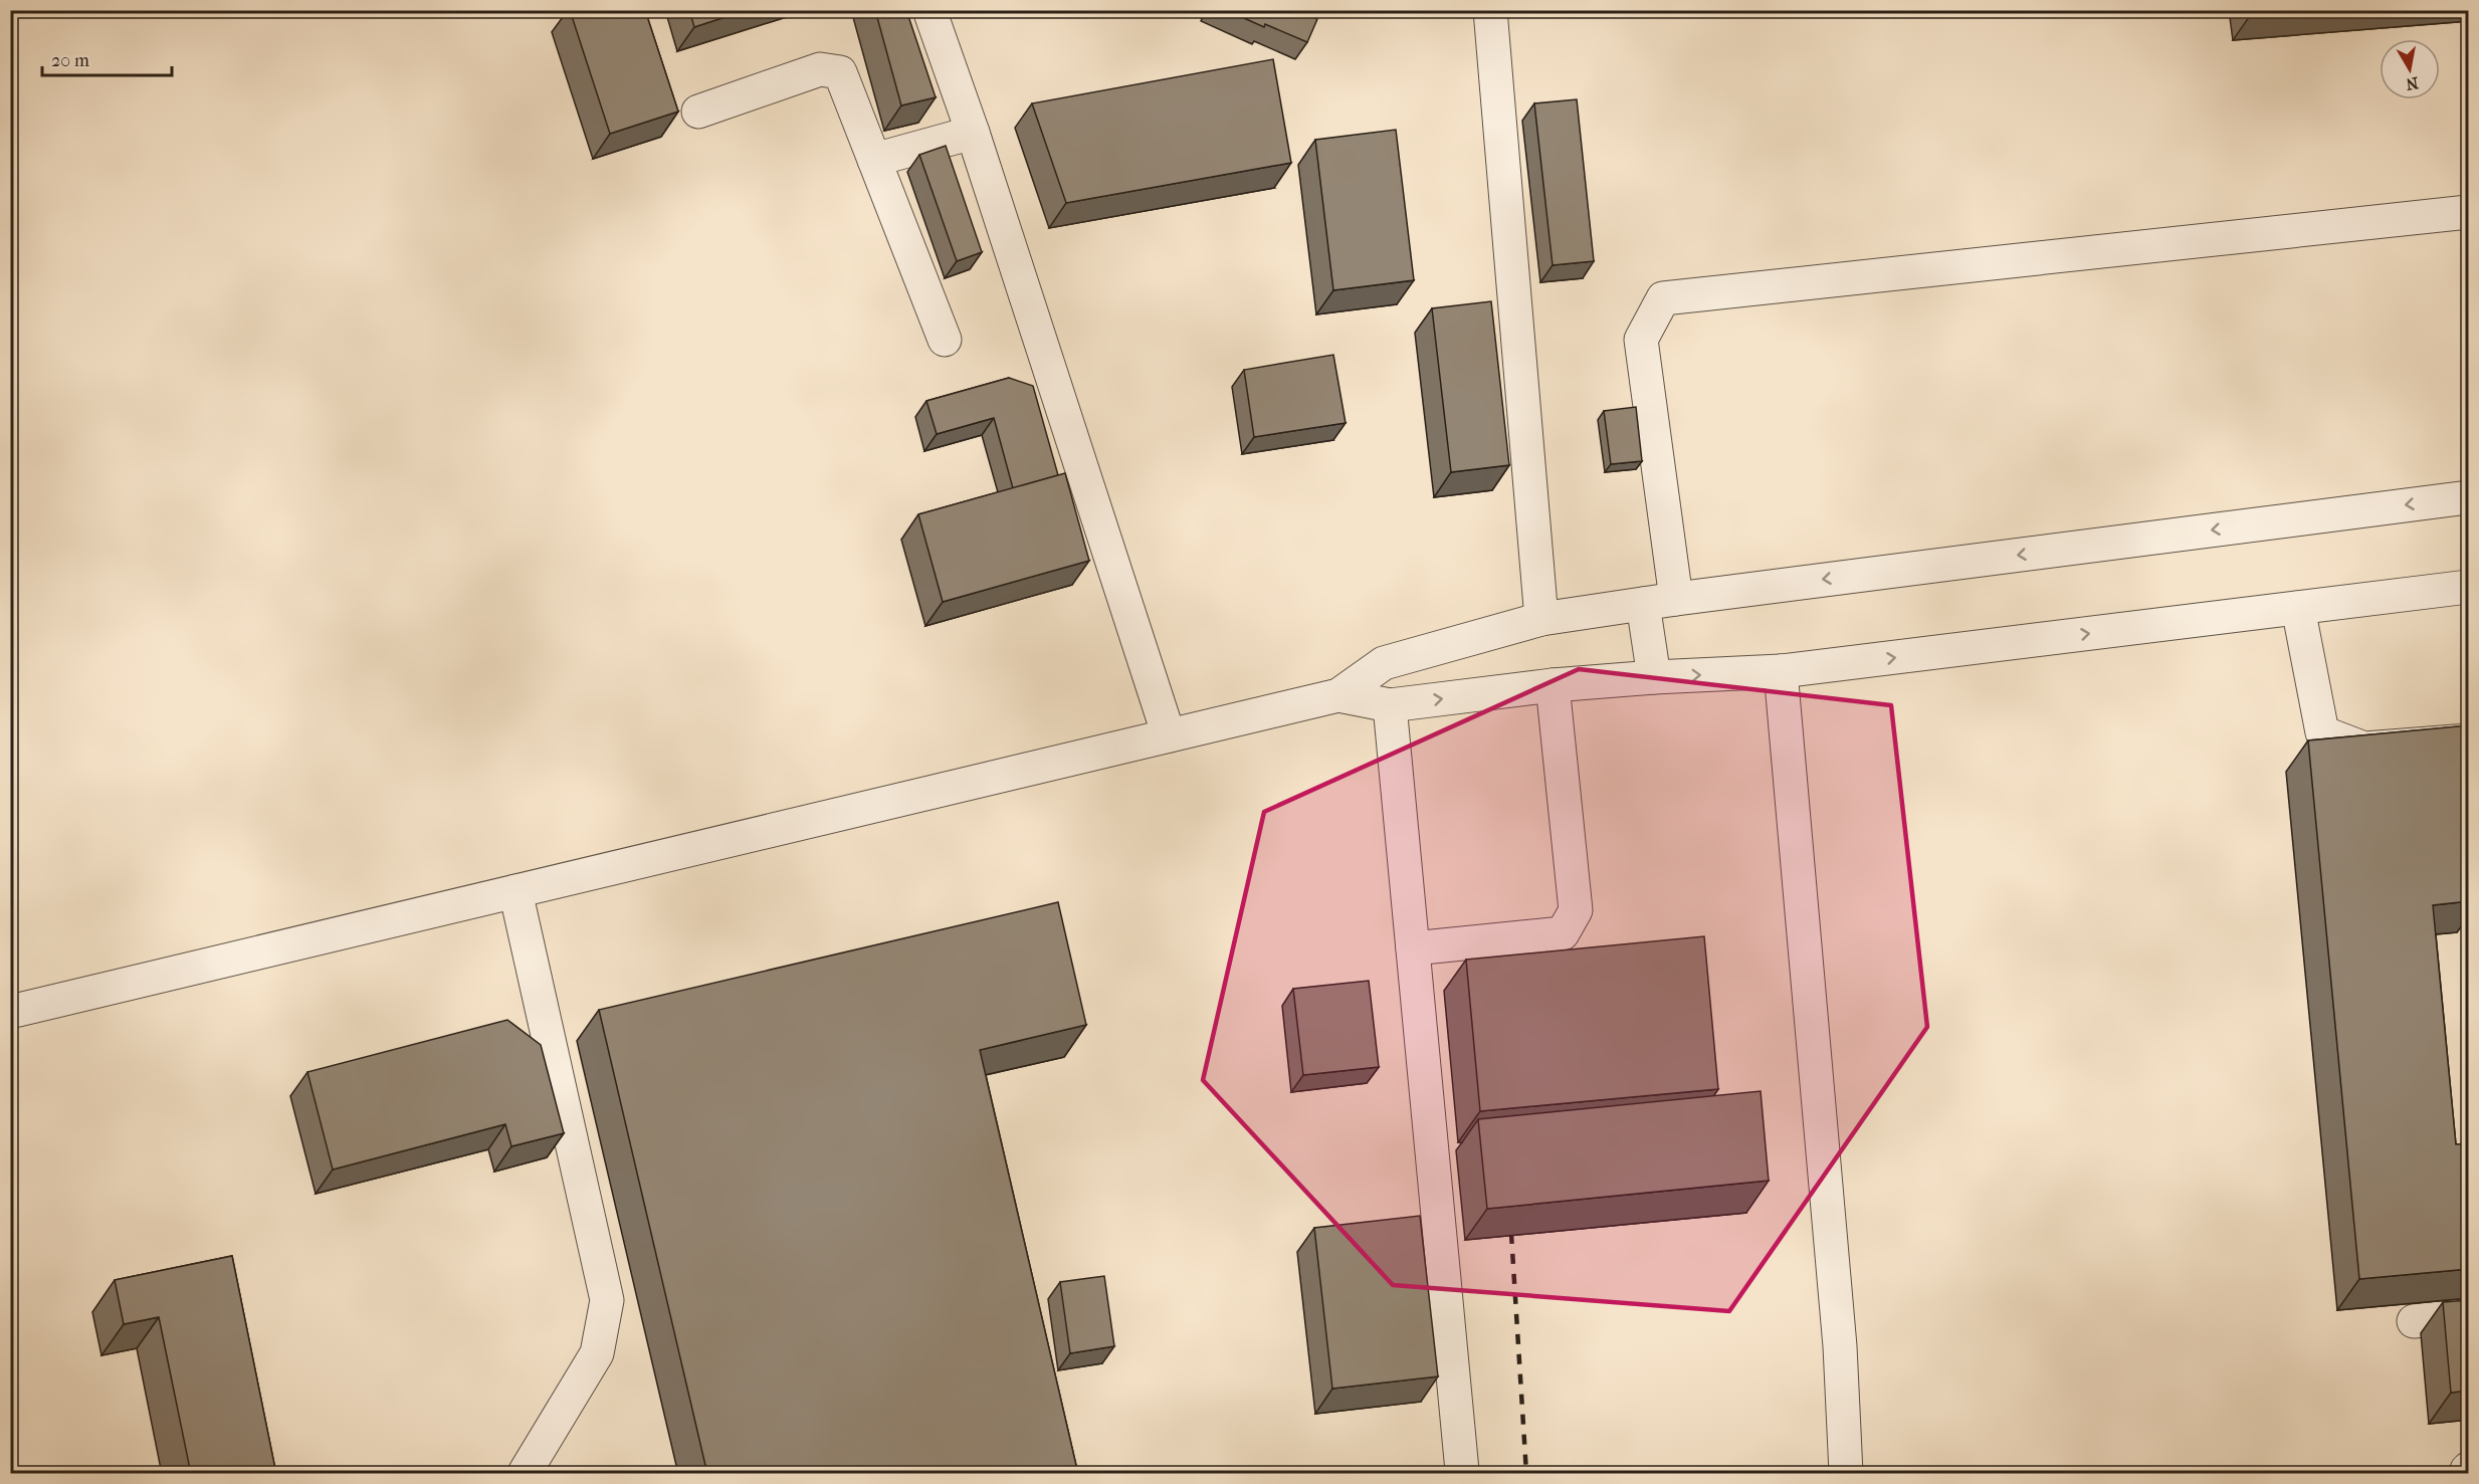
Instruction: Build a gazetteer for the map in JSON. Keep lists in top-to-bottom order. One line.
{"scale_bar":"20 m","north":"bottom"}
